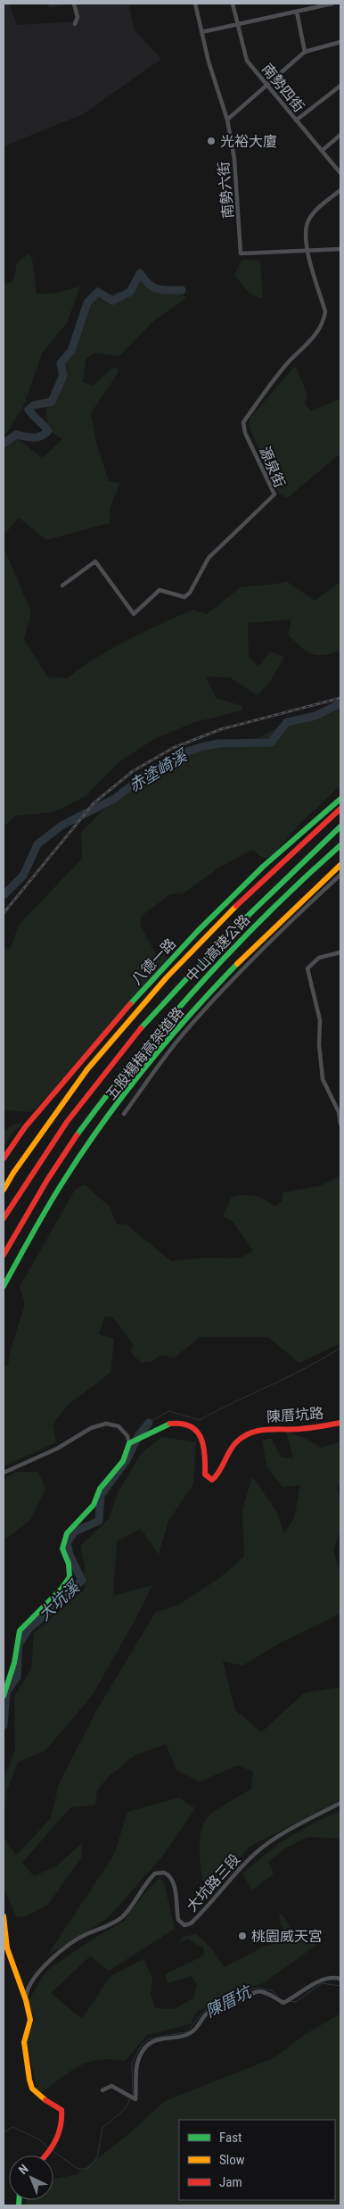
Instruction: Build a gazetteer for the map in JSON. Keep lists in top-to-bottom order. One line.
{"streets":{"main road":["中山高速公路","八德一路","五股楊梅高架道路","陳厝坑路"],"street":["南勢四街","南勢六街","源泉街","大坑路三段"]},"crossings":[["南勢六街","源泉街"]],"water":["赤塗崎溪","大坑溪","陳厝坑"],"places":["光裕大廈","桃園威天宮"],"legend":["Fast","Slow","Jam"],"north":"top left"}
